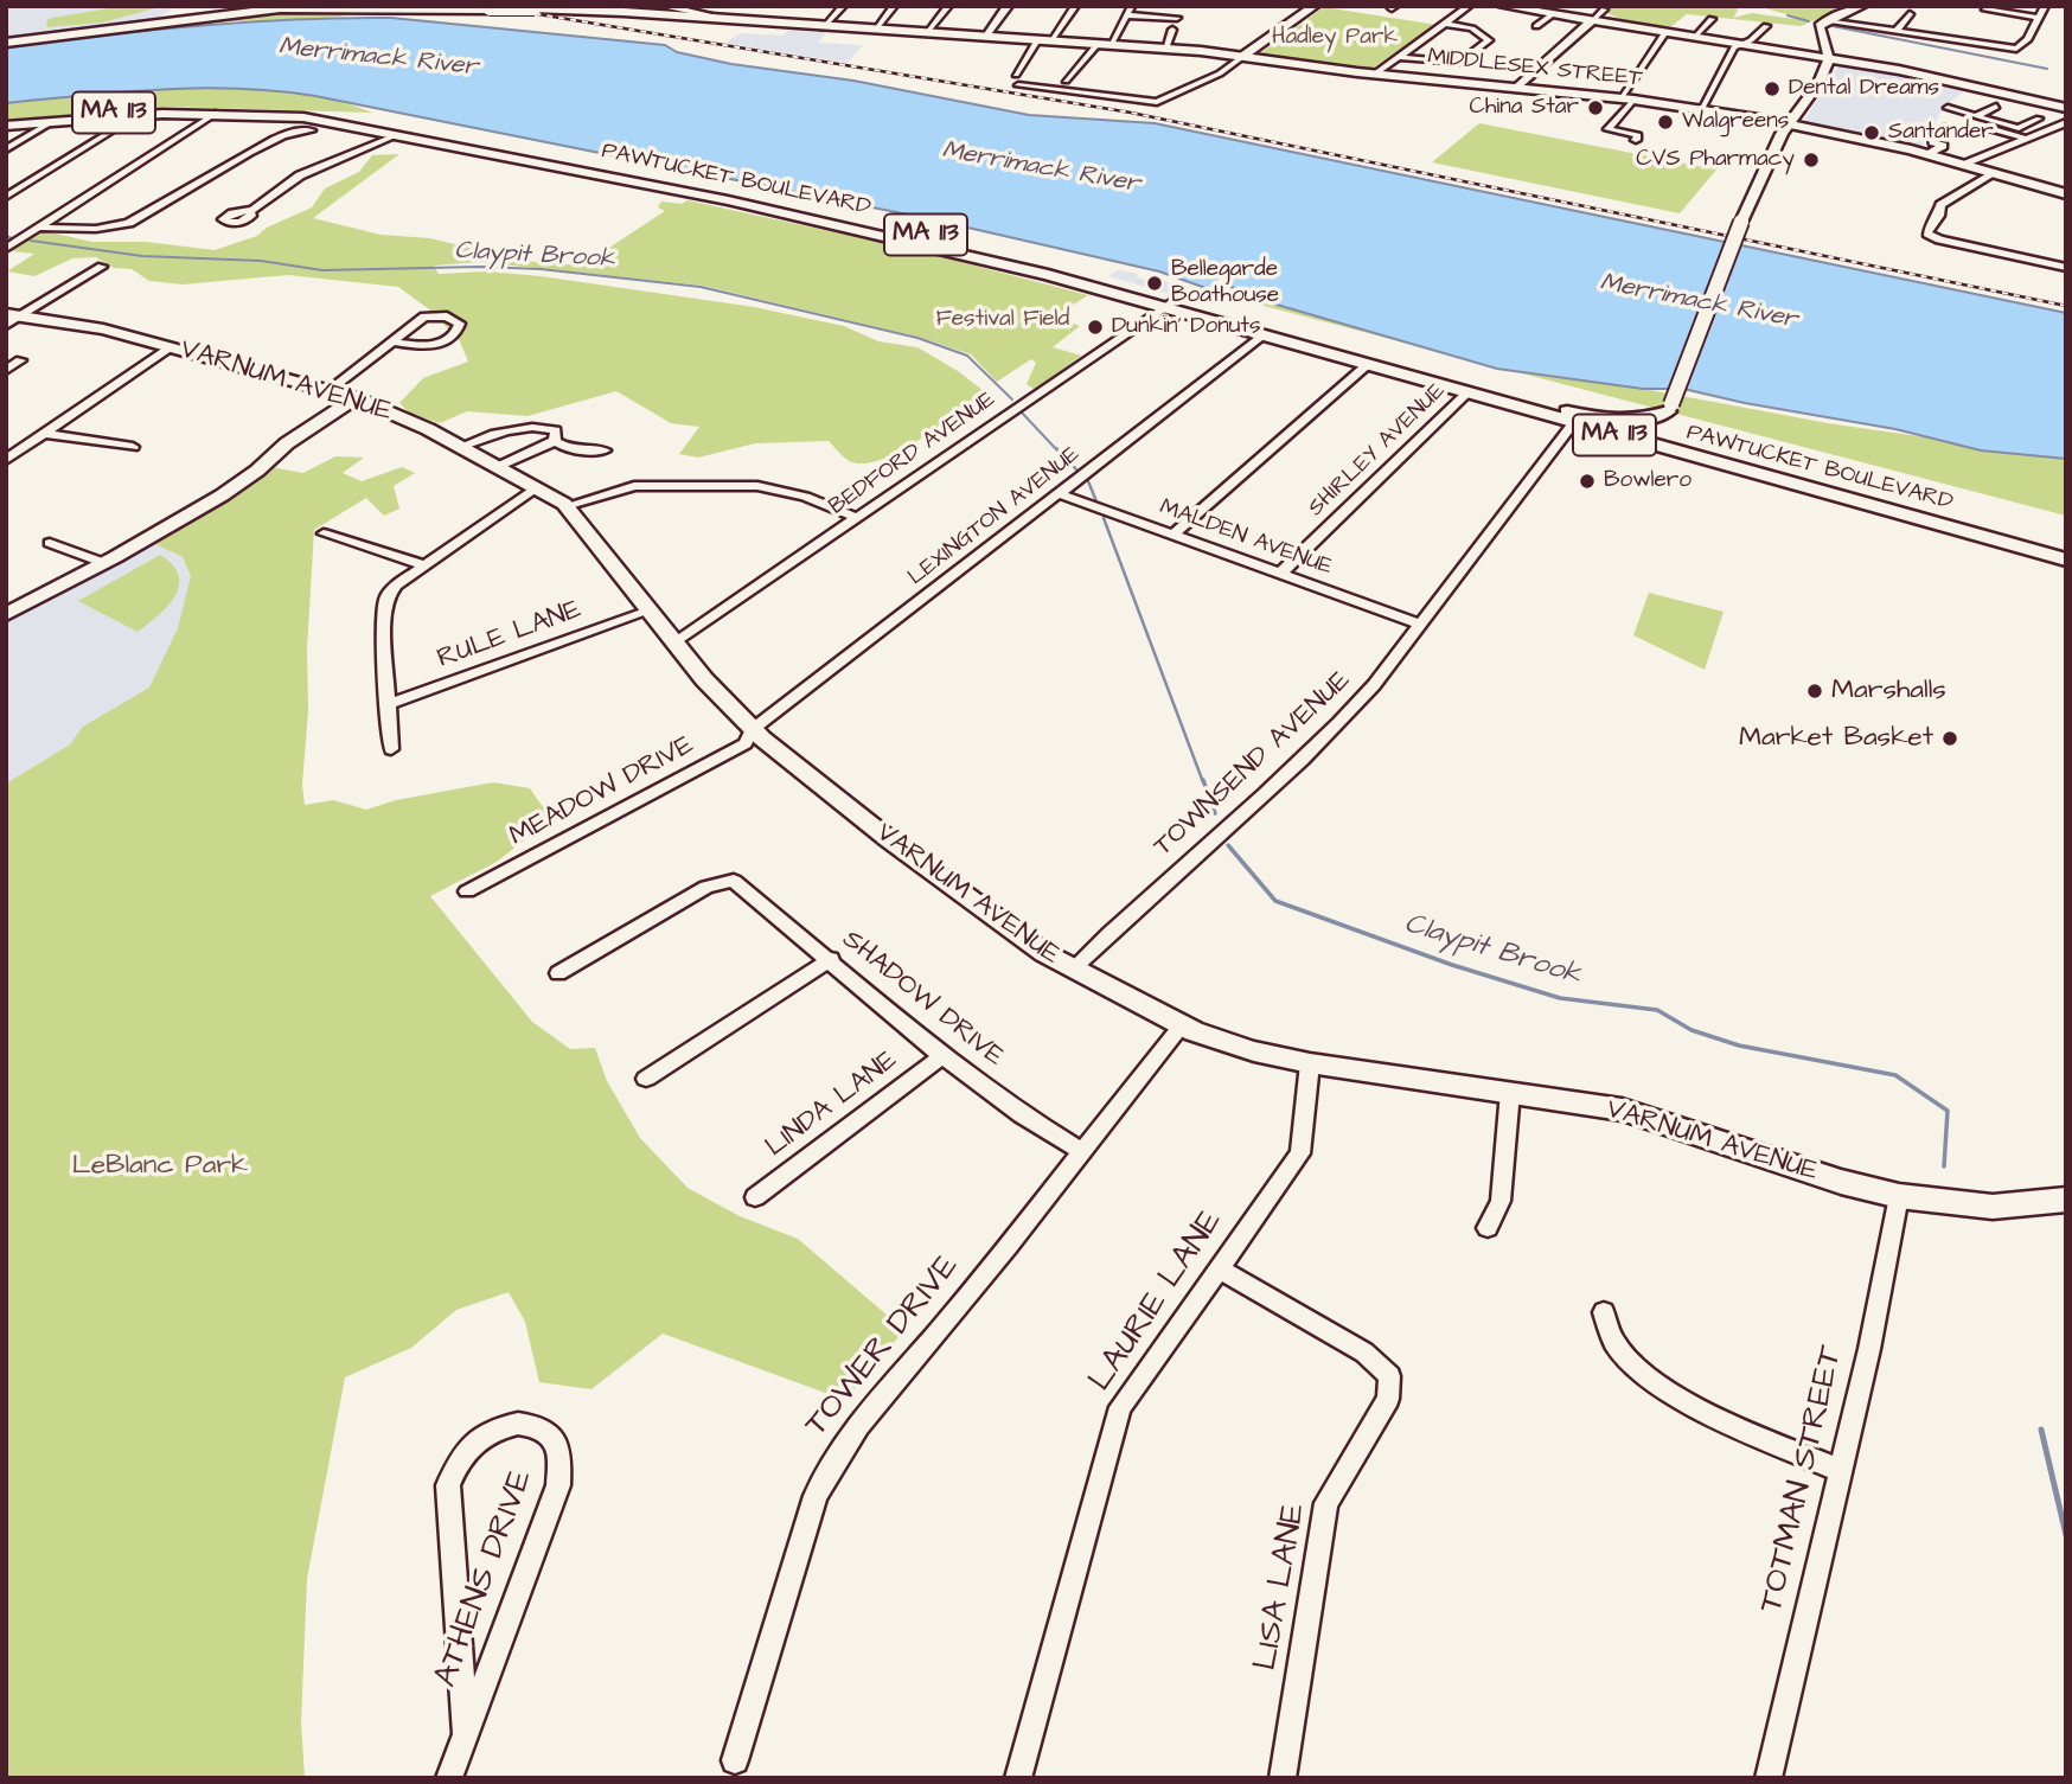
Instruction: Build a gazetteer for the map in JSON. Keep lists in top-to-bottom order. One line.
{"streets":{"main road":["MIDDLESEX STREET","MA 113","PAWTUCKET BOULEVARD","VARNUM AVENUE"],"street":["SHIRLEY AVENUE","BEDFORD AVENUE","LEXINGTON AVENUE","MALDEN AVENUE","RULE LANE","TOWNSEND AVENUE","MEADOW DRIVE","SHADOW DRIVE","LINDA LANE","LAURIE LANE","TOWER DRIVE","TOTMAN STREET","ATHENS DRIVE","LISA LANE"]},"crossings":[["PAWTUCKET BOULEVARD","SHIRLEY AVENUE"],["PAWTUCKET BOULEVARD","BEDFORD AVENUE"],["PAWTUCKET BOULEVARD","LEXINGTON AVENUE"],["PAWTUCKET BOULEVARD","TOWNSEND AVENUE"],["VARNUM AVENUE","BEDFORD AVENUE"],["VARNUM AVENUE","LEXINGTON AVENUE"],["VARNUM AVENUE","RULE LANE"],["VARNUM AVENUE","TOWNSEND AVENUE"],["VARNUM AVENUE","MEADOW DRIVE"],["VARNUM AVENUE","LAURIE LANE"],["VARNUM AVENUE","TOWER DRIVE"],["VARNUM AVENUE","TOTMAN STREET"],["SHIRLEY AVENUE","MALDEN AVENUE"],["LEXINGTON AVENUE","MALDEN AVENUE"],["LEXINGTON AVENUE","MEADOW DRIVE"],["MALDEN AVENUE","TOWNSEND AVENUE"],["SHADOW DRIVE","LINDA LANE"],["SHADOW DRIVE","TOWER DRIVE"],["LAURIE LANE","LISA LANE"]],"water":["Merrimack River","Claypit Brook"],"parks":["Hadley Park","Festival Field","LeBlanc Park"],"places":["Dental Dreams","China Star","Walgreens","Santander","CVS Pharmacy","Bellegarde Boathouse","Dunkin' Donuts","Bowlero","Marshalls","Market Basket"]}
